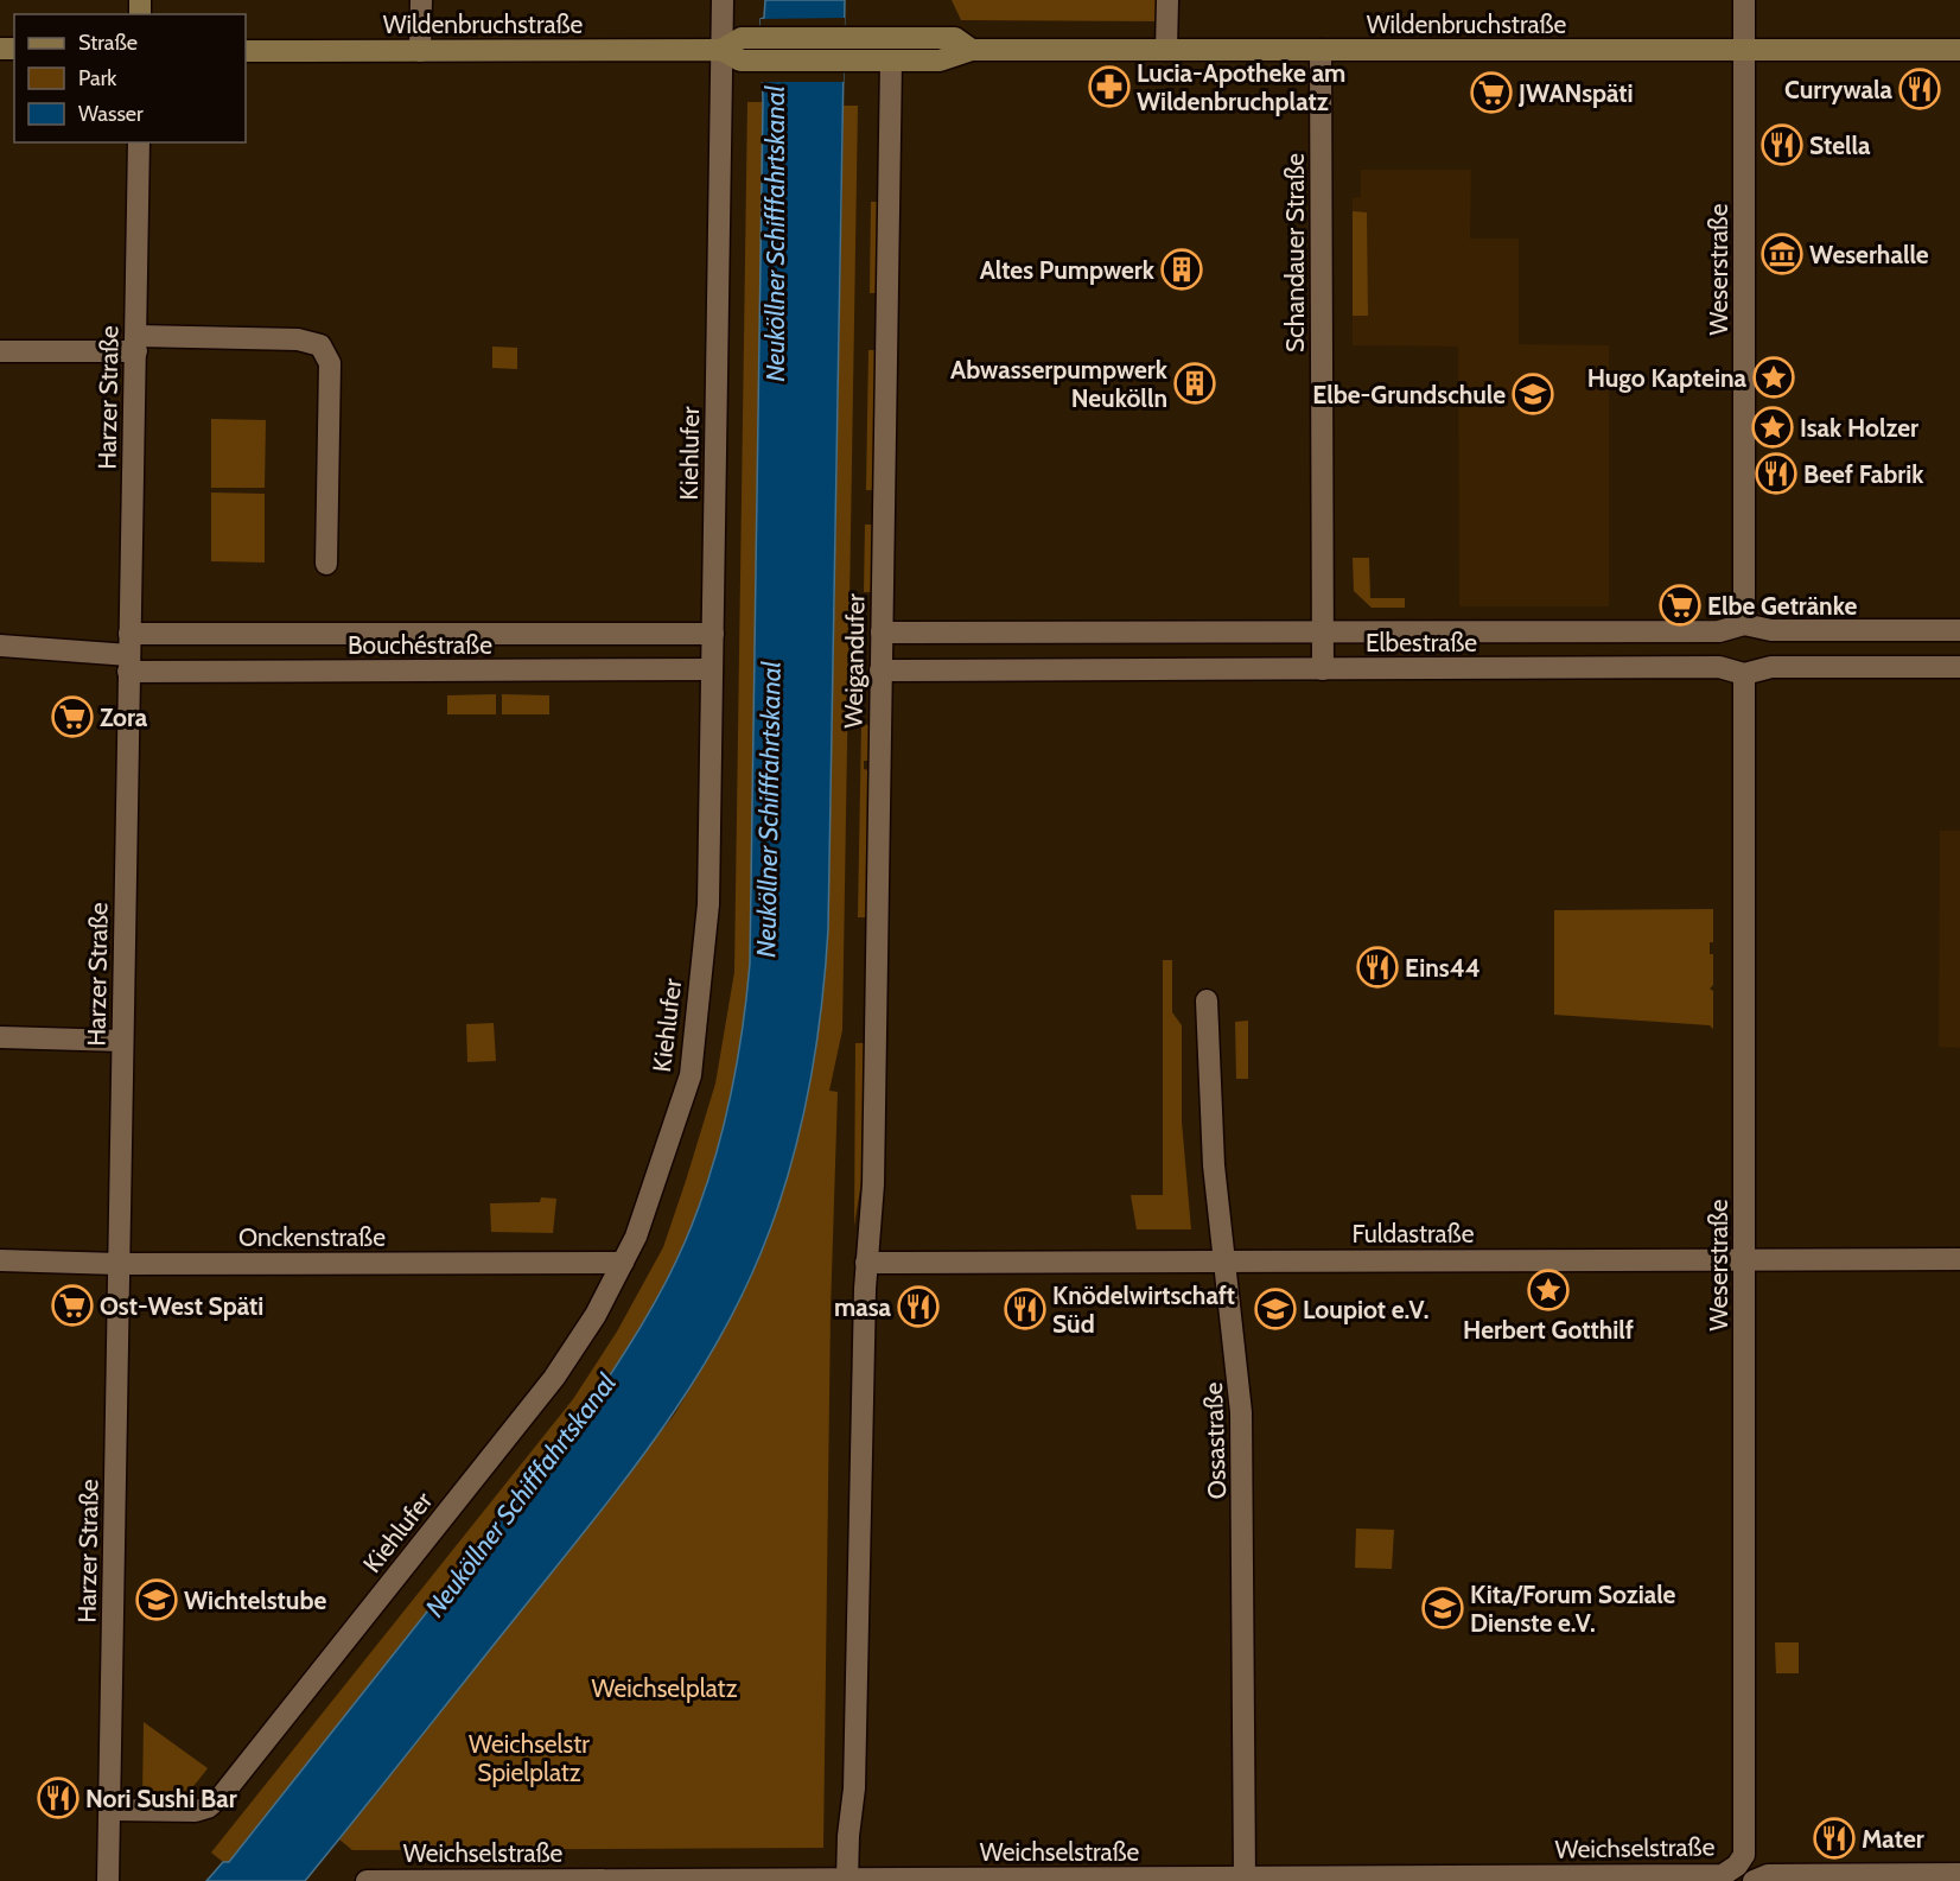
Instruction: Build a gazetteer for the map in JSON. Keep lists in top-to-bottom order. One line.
{"streets":{"street":["Wildenbruchstraße","Schandauer Straße","Weserstraße","Harzer Straße","Kiehlufer","Elbestraße","Bouchéstraße","Weigandufer","Fuldastraße","Onckenstraße","Ossastraße","Weichselstraße"]},"crossings":[["Wildenbruchstraße","Schandauer Straße"],["Wildenbruchstraße","Weserstraße"],["Wildenbruchstraße","Kiehlufer"],["Wildenbruchstraße","Weigandufer"],["Schandauer Straße","Elbestraße"],["Weserstraße","Elbestraße"],["Weserstraße","Fuldastraße"],["Weserstraße","Weichselstraße"],["Harzer Straße","Kiehlufer"],["Harzer Straße","Bouchéstraße"],["Harzer Straße","Onckenstraße"],["Kiehlufer","Bouchéstraße"],["Kiehlufer","Onckenstraße"],["Elbestraße","Weigandufer"],["Weigandufer","Fuldastraße"],["Fuldastraße","Ossastraße"],["Ossastraße","Weichselstraße"]],"water":["Neuköllner Schifffahrtskanal"],"parks":["Weichselplatz","Weichselstr Spielplatz"],"places":{"pharmacy":["Lucia-Apotheke am Wildenbruchplatz"],"restaurant":["Currywala","Stella","Beef Fabrik","Eins44","masa","Knödelwirtschaft Süd","Nori Sushi Bar","Mater"],"supermarket":["JWANspäti","Elbe Getränke","Zora","Ost-West Späti"],"museum":["Weserhalle"],"building":["Altes Pumpwerk","Abwasserpumpwerk Neukölln"],"place":["Hugo Kapteina","Isak Holzer","Herbert Gotthilf"],"school or university":["Elbe-Grundschule","Loupiot e.V.","Wichtelstube","Kita/Forum Soziale Dienste e.V."]},"legend":["Straße","Park","Wasser"]}
